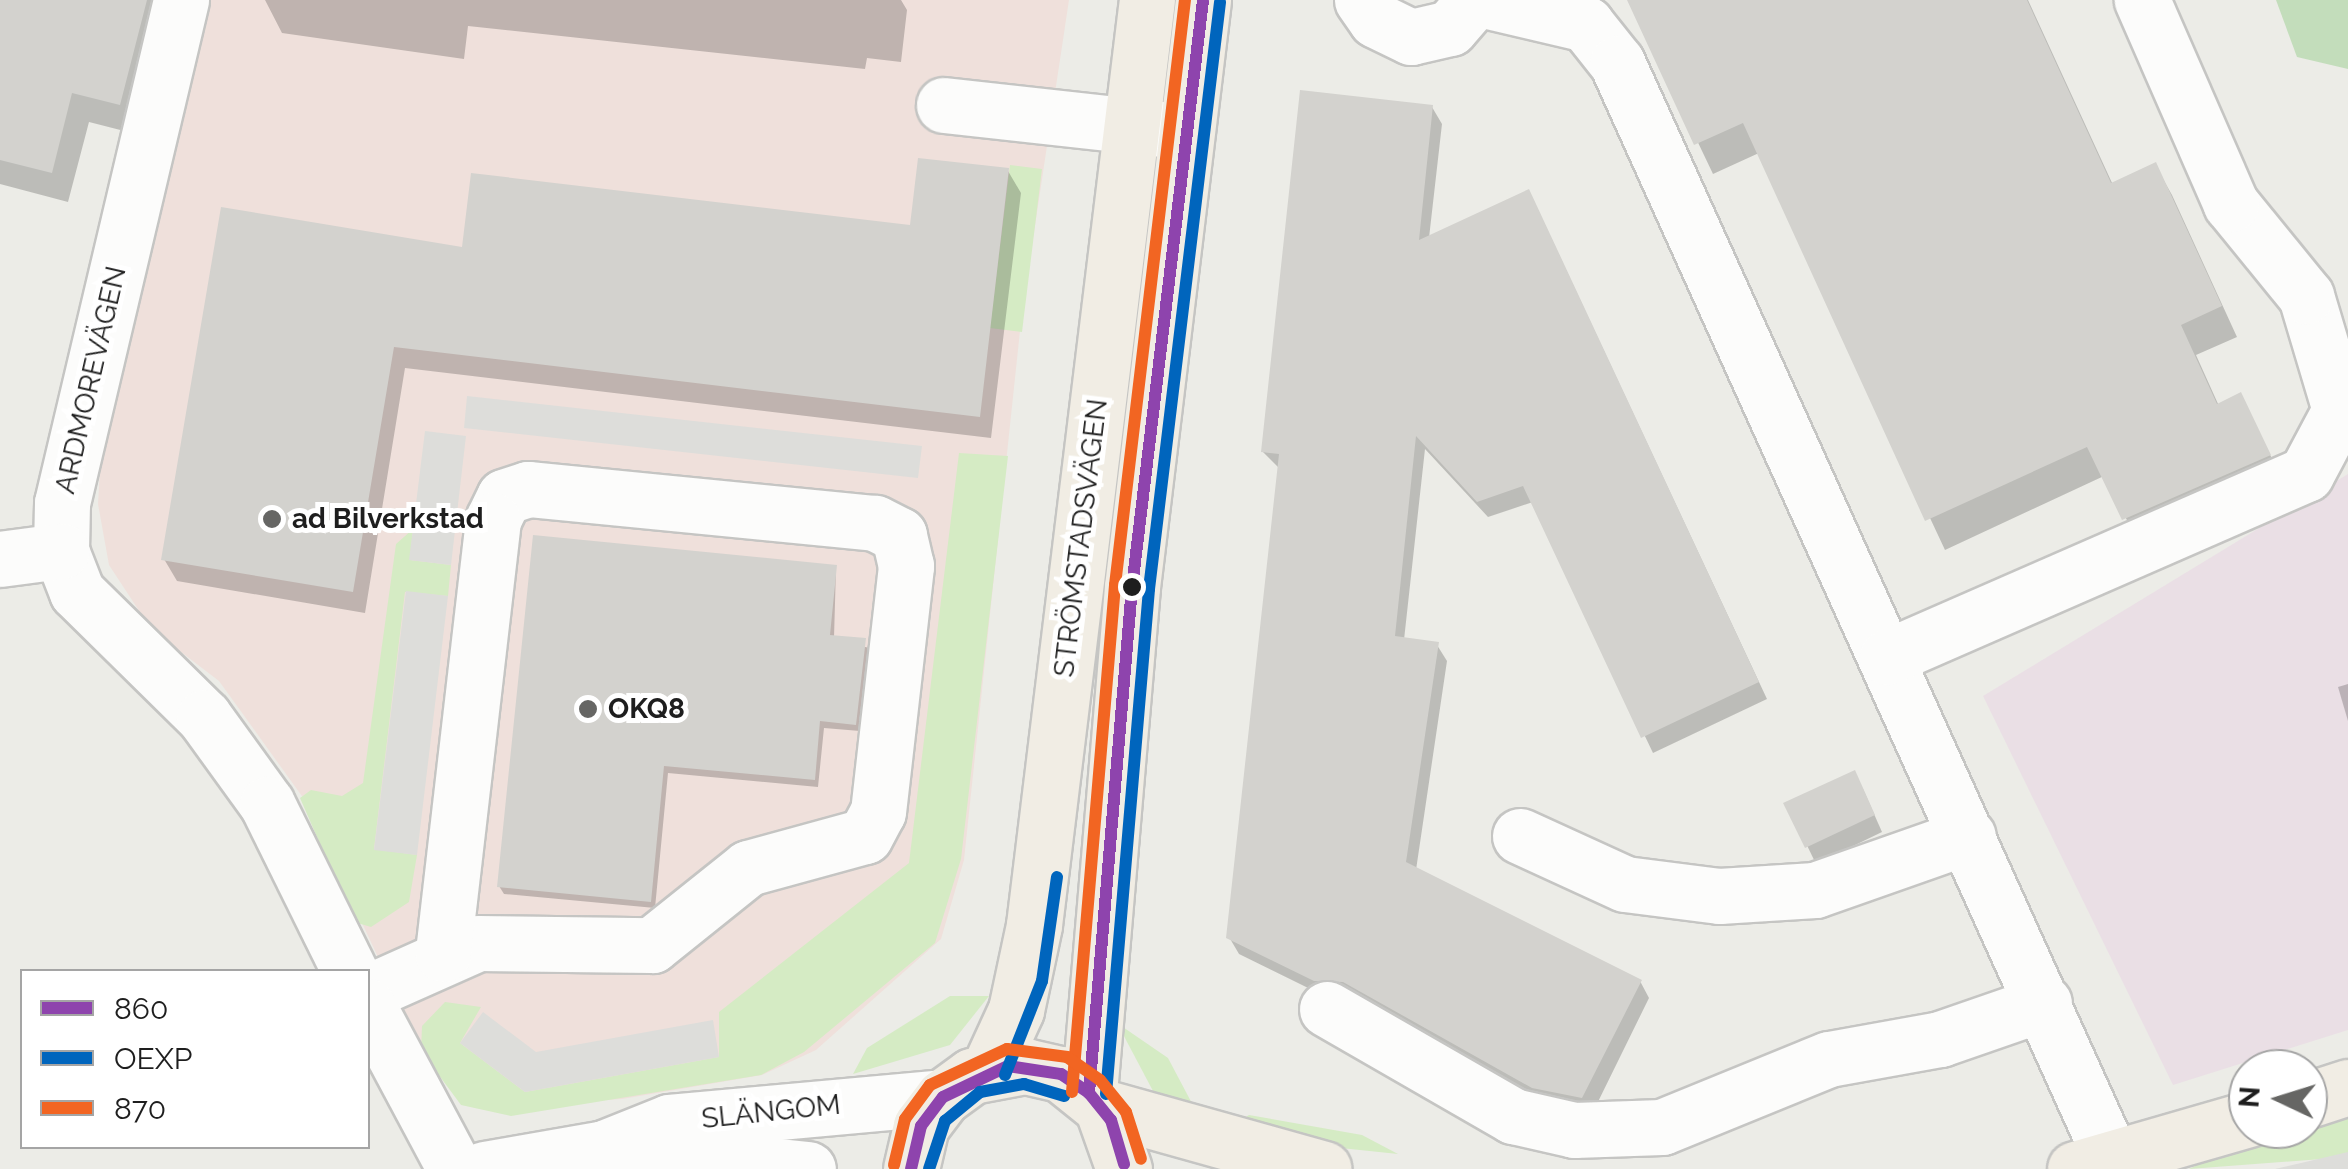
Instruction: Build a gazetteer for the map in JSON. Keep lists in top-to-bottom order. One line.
{"streets":{"main road":["STRÖMSTADSVÄGEN"],"street":["ARDMOREVÄGEN","SLÄNGOM"]},"places":["ad Bilverkstad","OKQ8"],"lines":["transit line 860","transit line 870","transit line OEXP"],"legend":["860","OEXP","870"],"north":"left"}
